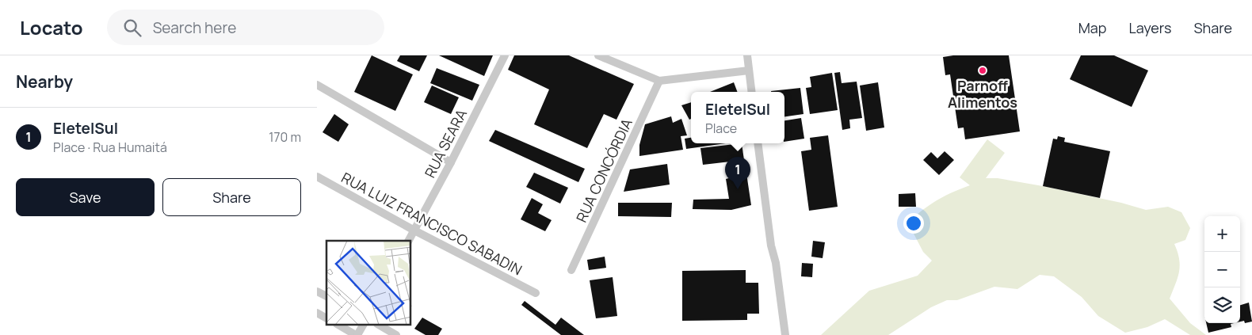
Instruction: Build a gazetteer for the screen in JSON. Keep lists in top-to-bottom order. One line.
{"streets":{"street":["RUA SEARA","RUA CONCÓRDIA","RUA LUIZ FRANCISCO SABADIN"]},"crossings":[["RUA SEARA","RUA LUIZ FRANCISCO SABADIN"]],"places":["Parnoff Alimentos"],"page":{"header":"Locato","search":"Search here","nav":["Map","Layers","Share"],"heading":"Nearby","popup":["EletelSul","Place"],"list":[{"mark":"1","name":"EletelSul","note":"Place · Rua Humaitá","value":"170 m"}],"pins":"1","buttons":["Save","Share"],"map_buttons":["+","−"]}}
